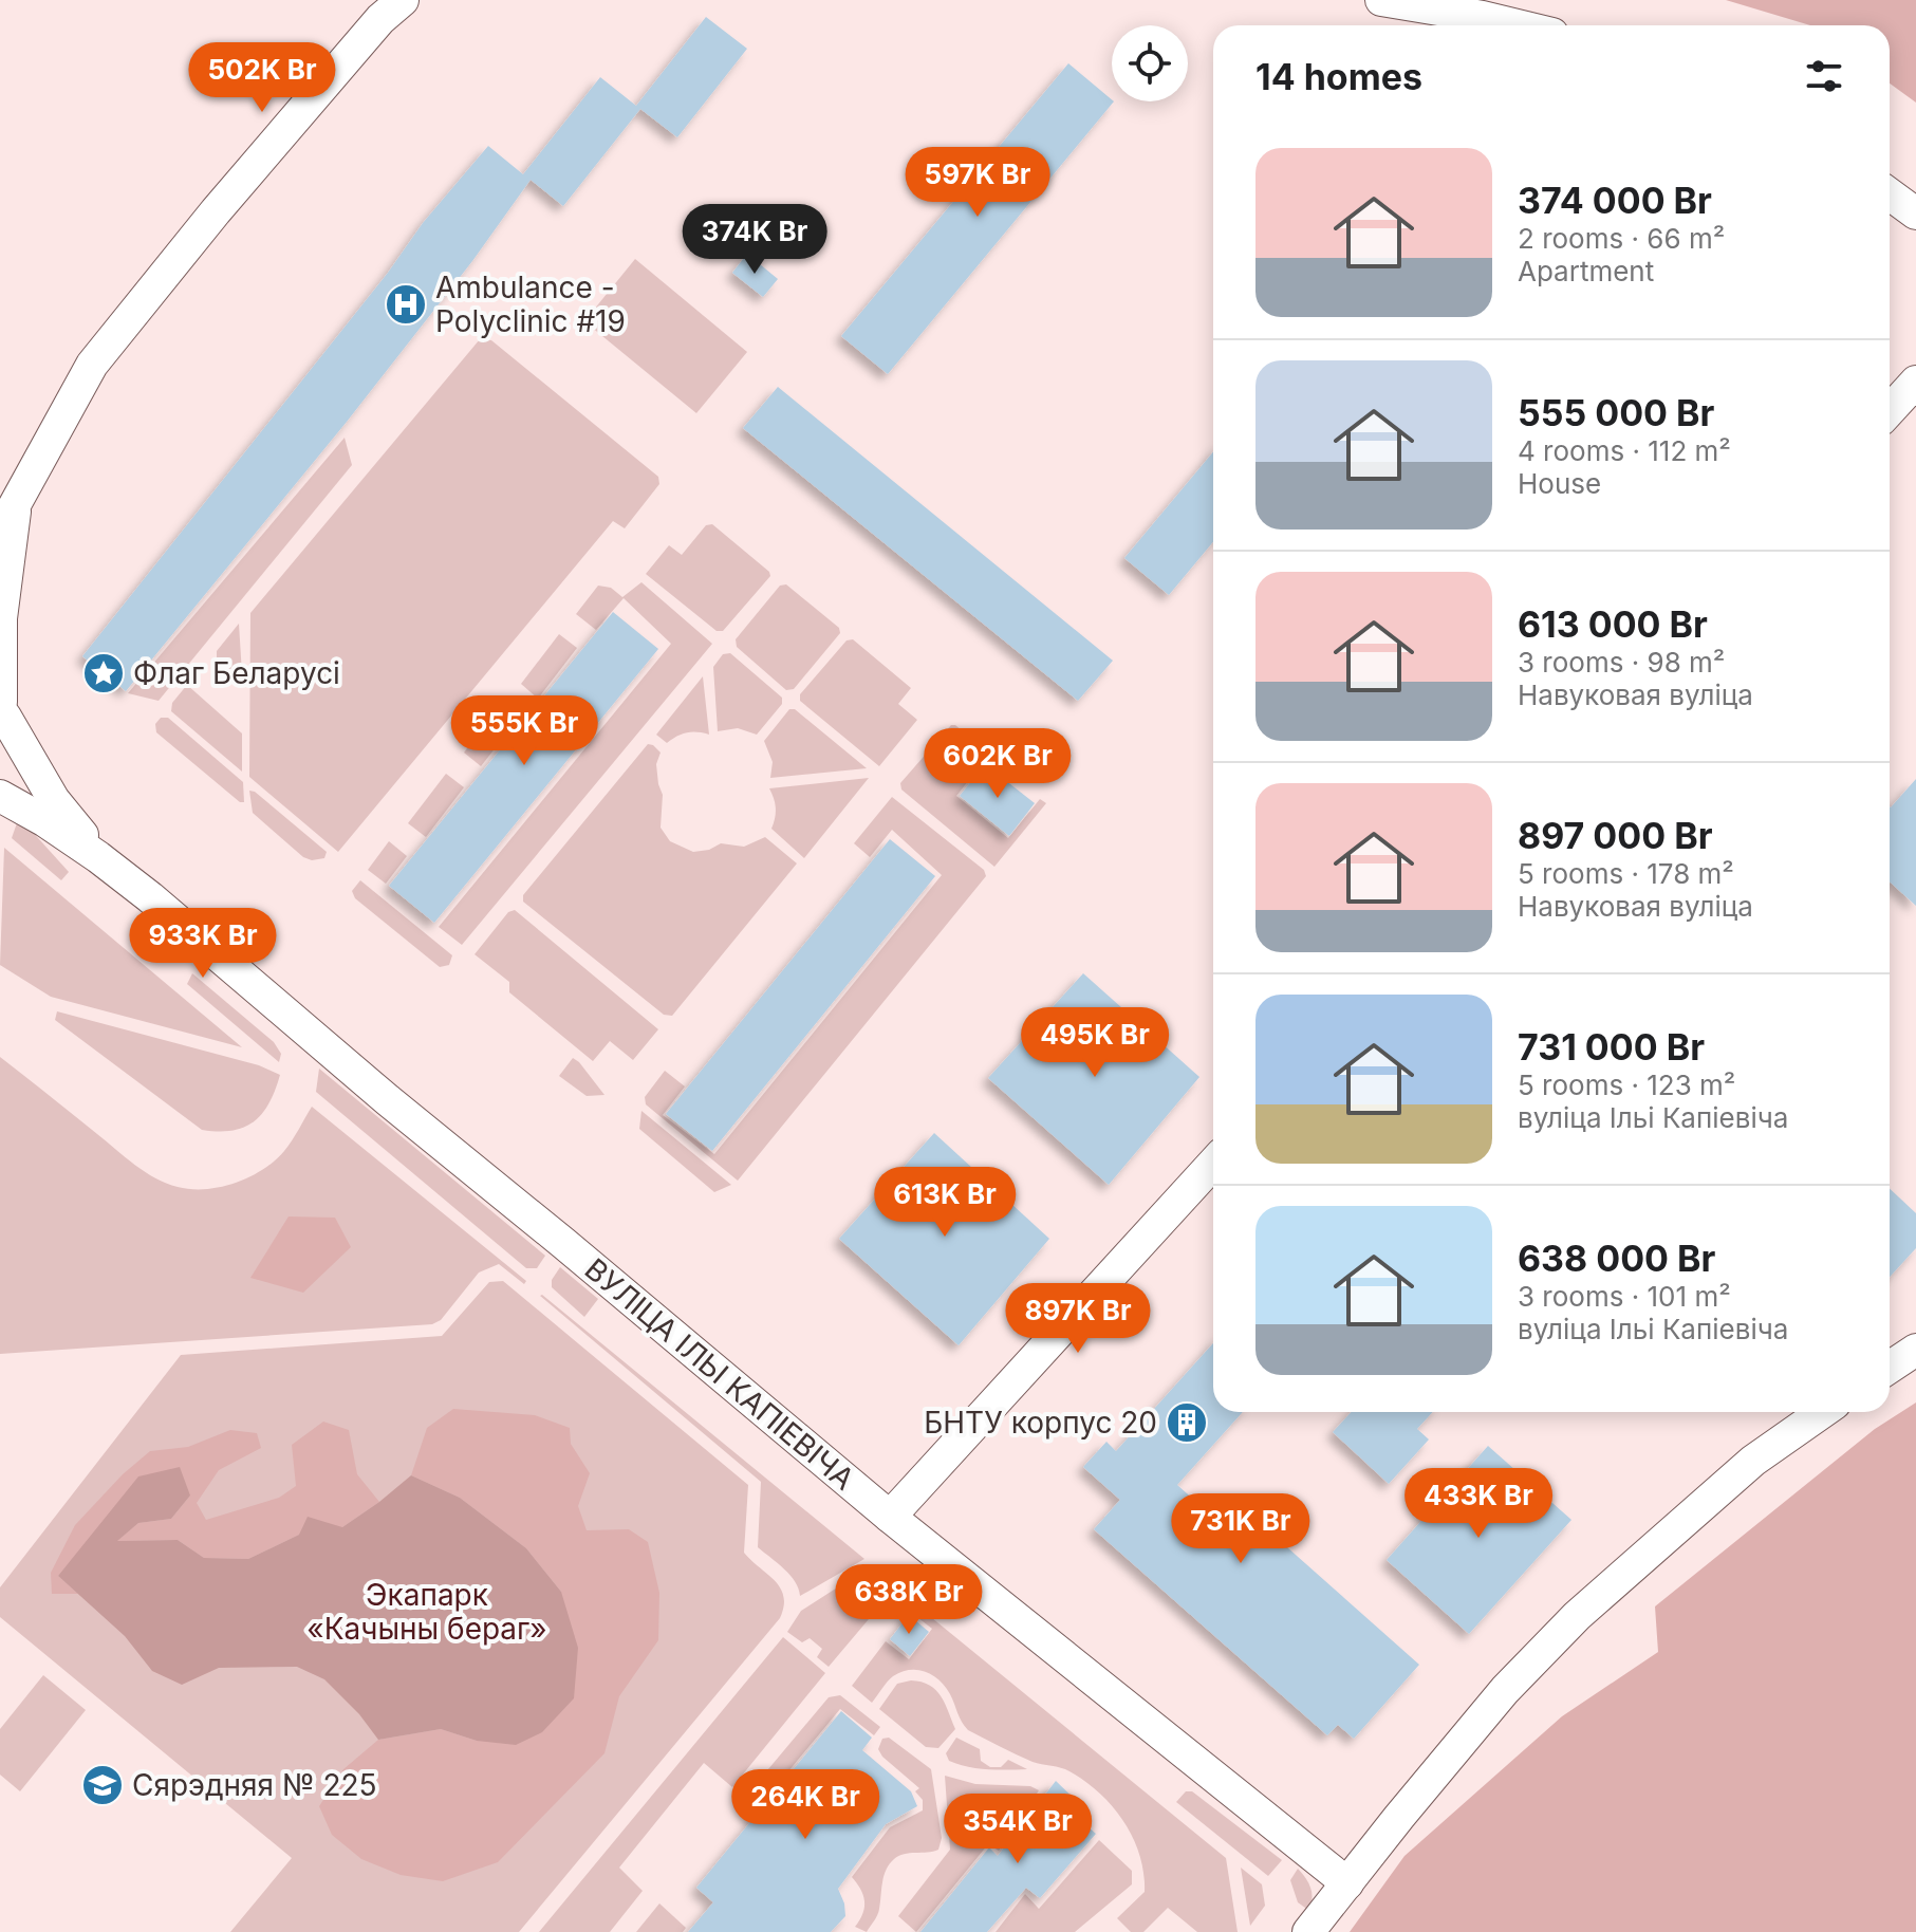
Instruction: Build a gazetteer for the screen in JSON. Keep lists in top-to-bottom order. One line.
{"streets":{"street":["ВУЛІЦА ІЛЬІ КАПІЕВІЧА"]},"parks":["Экапарк «Качыны бераг»"],"places":{"hospital":["Ambulance - Polyclinic #19"],"place":["Флаг Беларусі"],"building":["БНТУ корпус 20"],"school or university":["Сярэдняя № 225"]},"page":{"heading":"14 homes","price":["502K Br","597K Br","374K Br","555K Br","602K Br","933K Br","495K Br","613K Br","897K Br","433K Br","731K Br","638K Br","264K Br","354K Br"],"list":[{"name":"374 000 Br","note":"2 rooms · 66 m² · Apartment"},{"name":"555 000 Br","note":"4 rooms · 112 m² · House"},{"name":"613 000 Br","note":"3 rooms · 98 m² · Навуковая вуліца"},{"name":"897 000 Br","note":"5 rooms · 178 m² · Навуковая вуліца"},{"name":"731 000 Br","note":"5 rooms · 123 m² · вуліца Ільі Капіевіча"},{"name":"638 000 Br","note":"3 rooms · 101 m² · вуліца Ільі Капіевіча"}]}}
